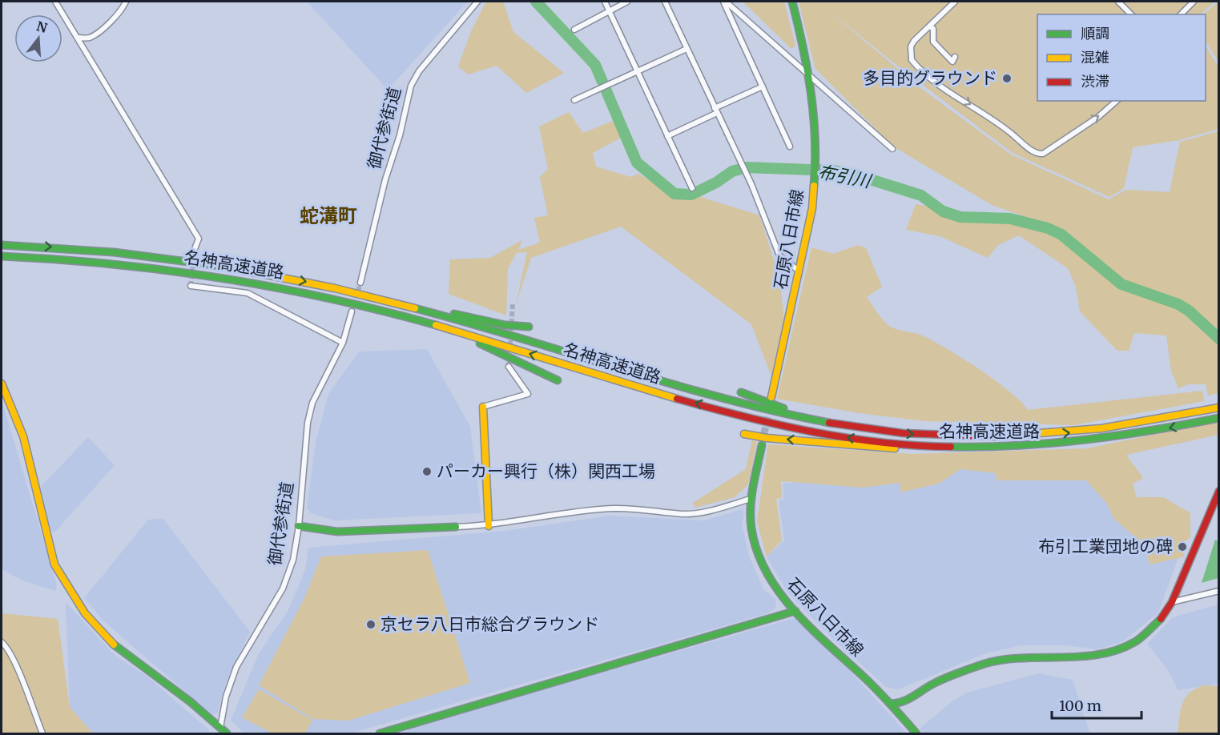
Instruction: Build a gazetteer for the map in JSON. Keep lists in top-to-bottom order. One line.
{"streets":{"main road":["石原八日市線","名神高速道路"],"street":["御代参街道"]},"districts":["蛇溝町"],"water":["布引川"],"places":["多目的グラウンド","パーカー興行（株）関西工場","布引工業団地の碑","京セラ八日市総合グラウンド"],"legend":["順調","混雑","渋滞"],"scale_bar":"100 m","north":"top"}
